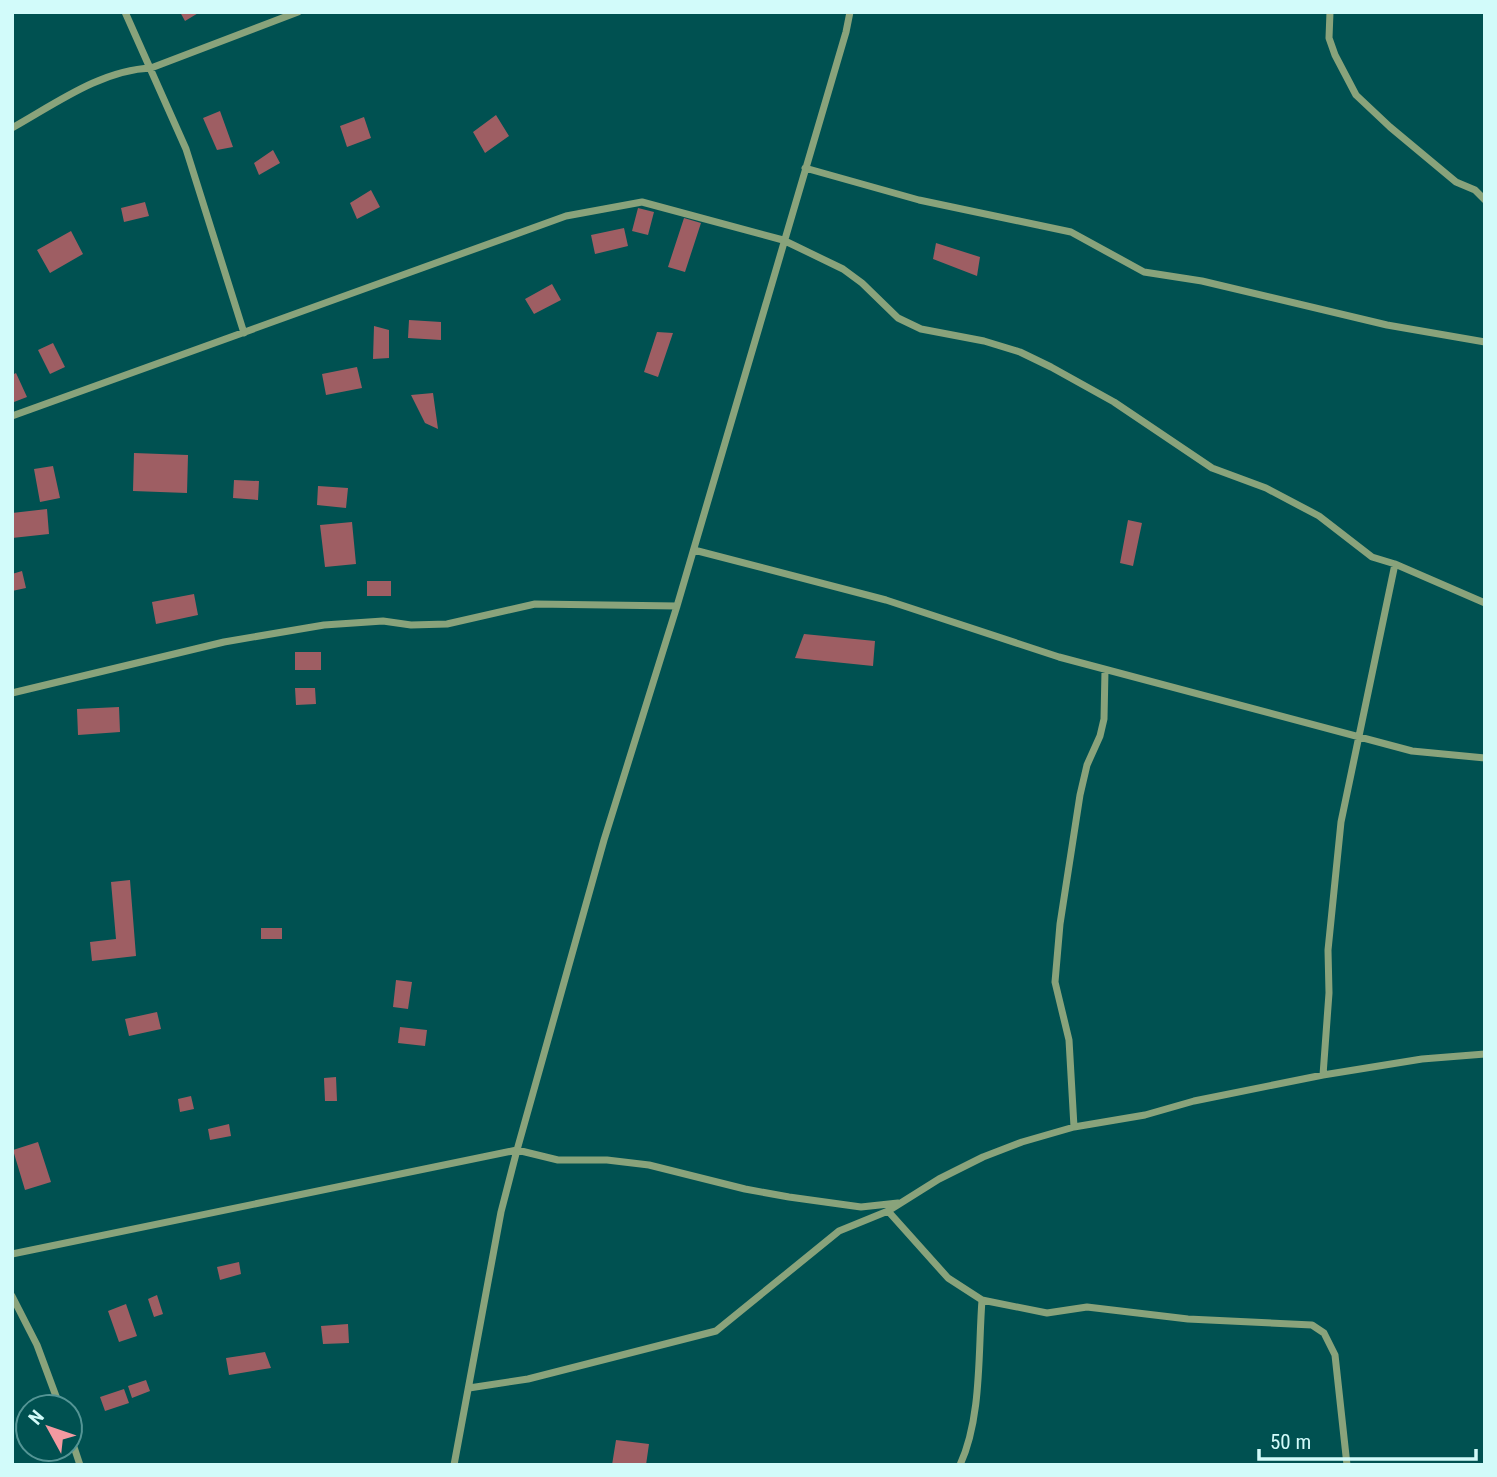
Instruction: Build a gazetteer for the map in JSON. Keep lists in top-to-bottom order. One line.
{"scale_bar":"50 m","north":"top left"}
